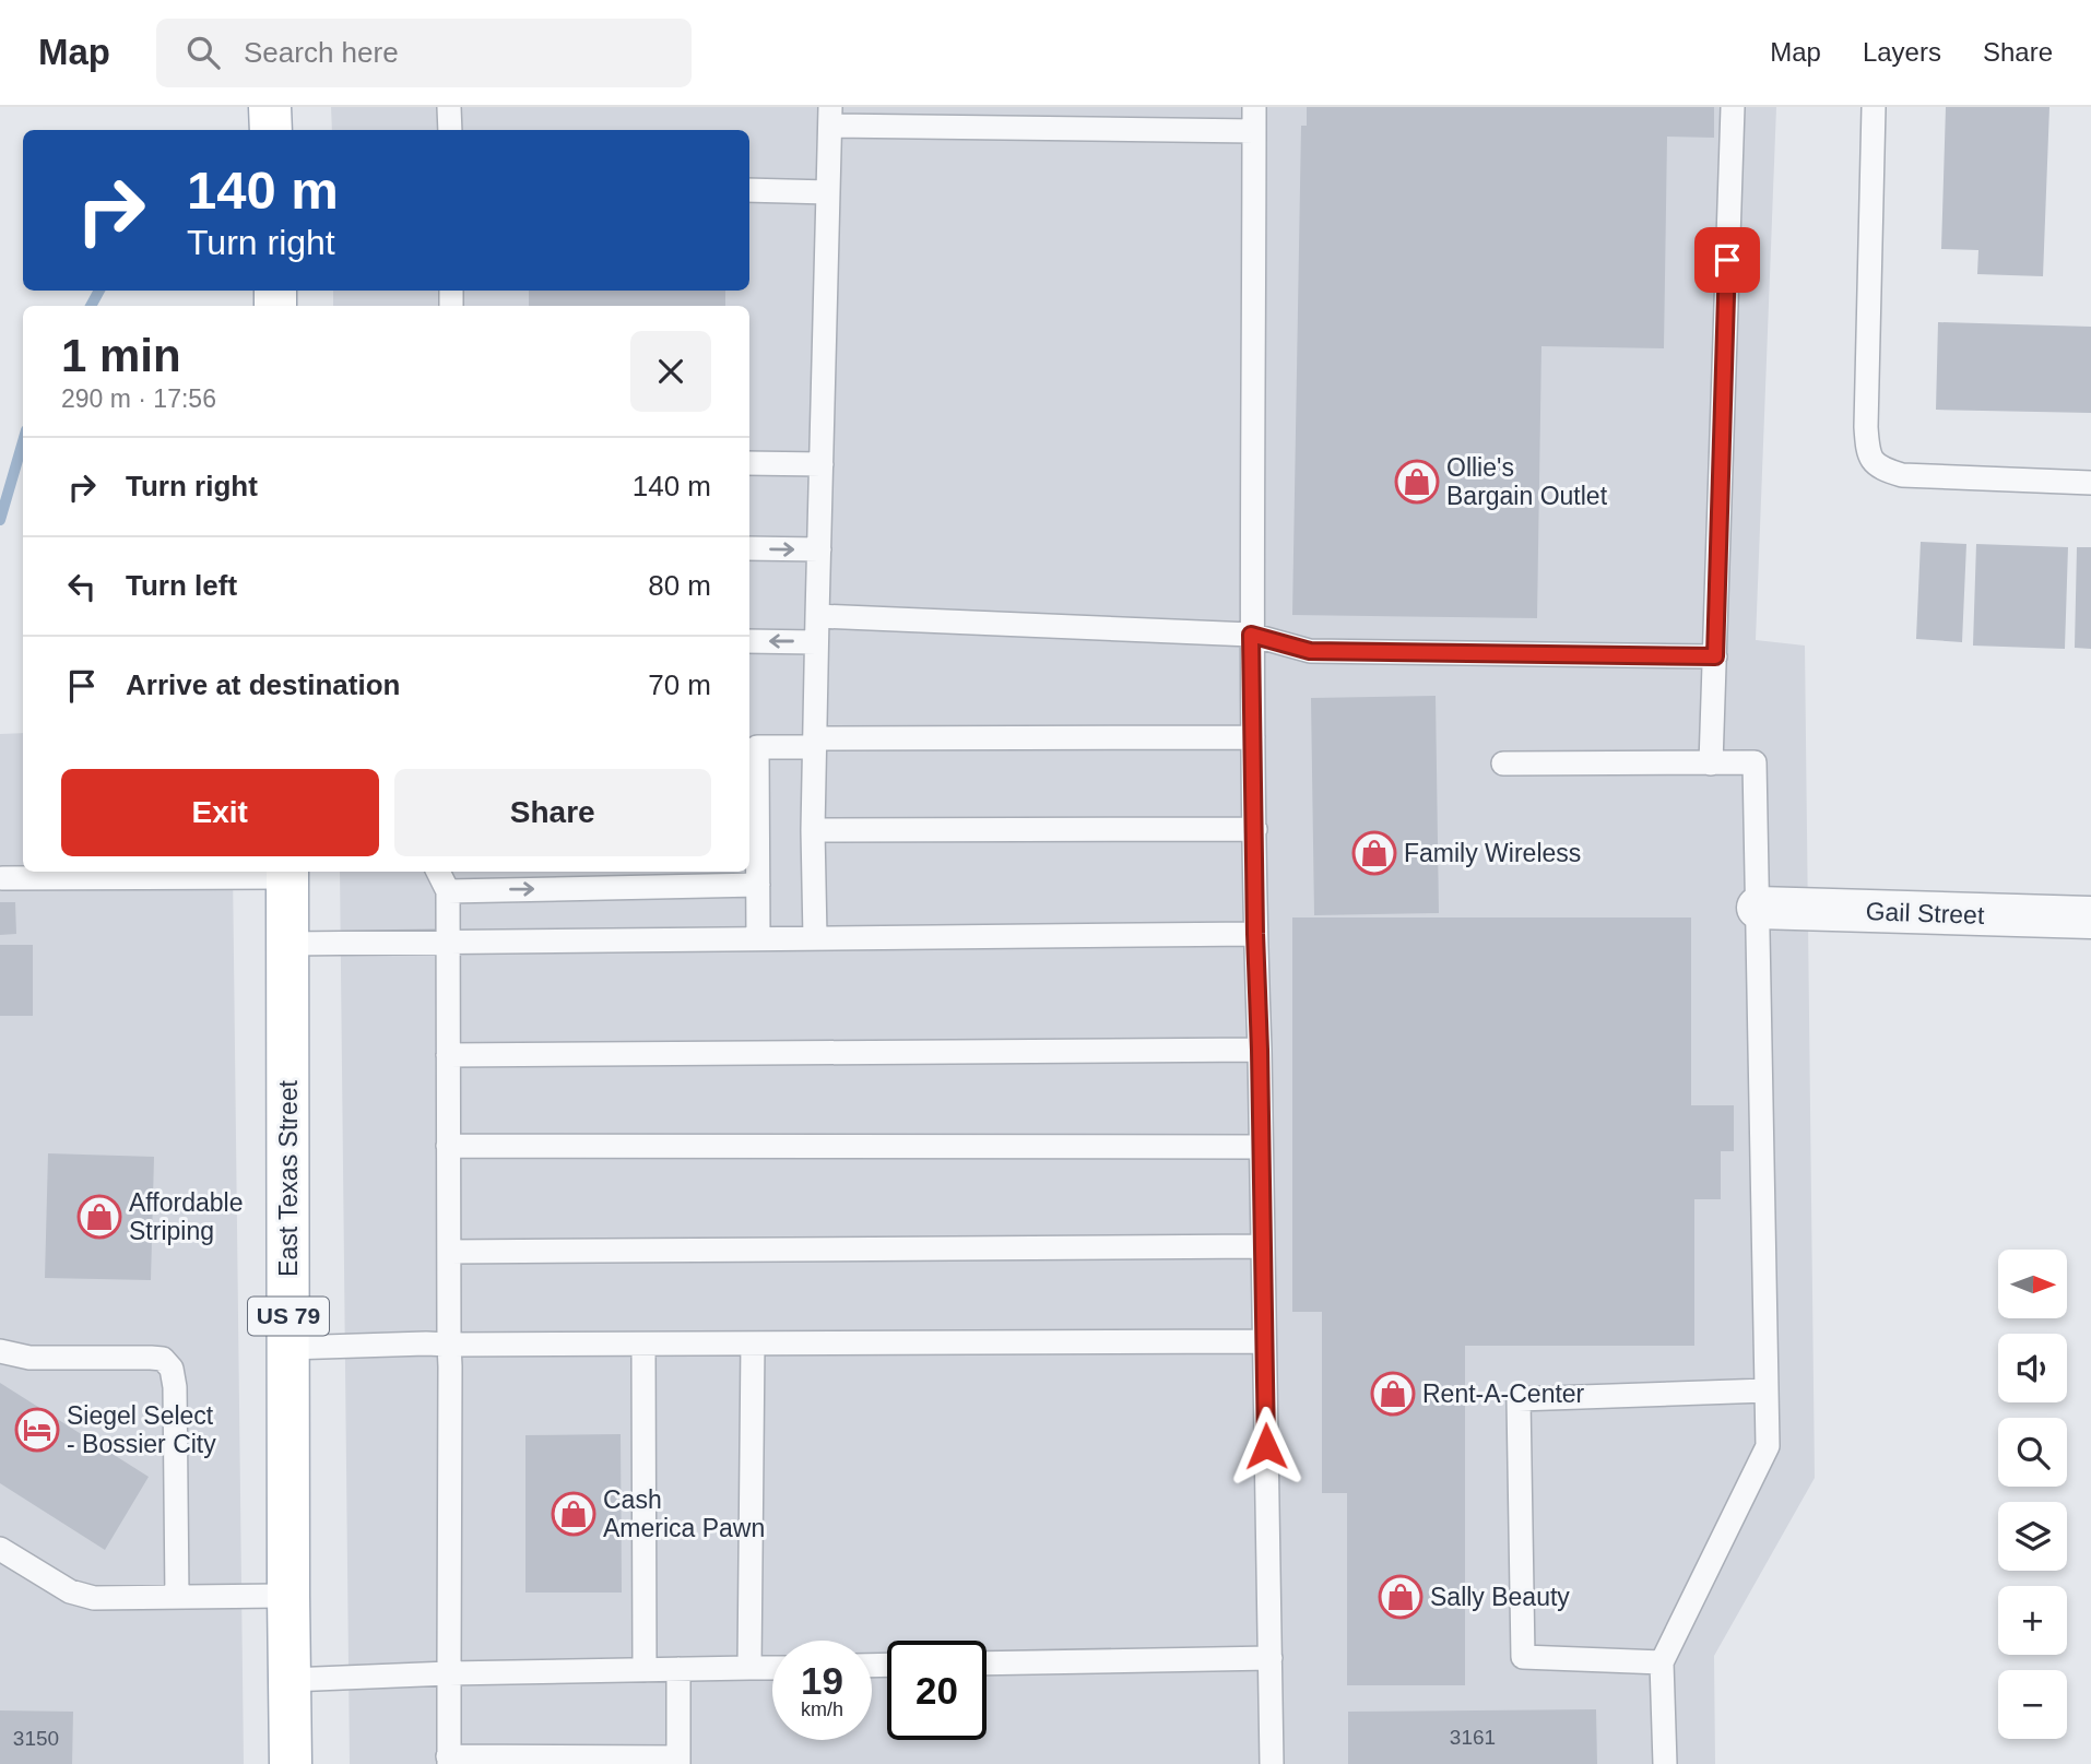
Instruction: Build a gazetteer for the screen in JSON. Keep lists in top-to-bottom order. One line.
{"streets":{"main road":["East Texas Street","US 79"],"street":["Gail Street"]},"places":{"shop":["Ollie's Bargain Outlet","Family Wireless","Affordable Striping","Rent-A-Center","Cash America Pawn","Sally Beauty"],"hotel":["Siegel Select - Bossier City"]},"house_numbers":["3161","3150"],"north":"right","page":{"header":"Map","search":"Search here","nav":["Map","Layers","Share"],"turn":["140 m","Turn right"],"heading":["1 min","290 m · 17:56"],"list":[{"name":"Turn right","value":"140 m"},{"name":"Turn left","value":"80 m"},{"name":"Arrive at destination","value":"70 m"}],"buttons":["Exit","Share"],"map_buttons":["+","−"],"speed":"19 km/h","limit":"20"}}
